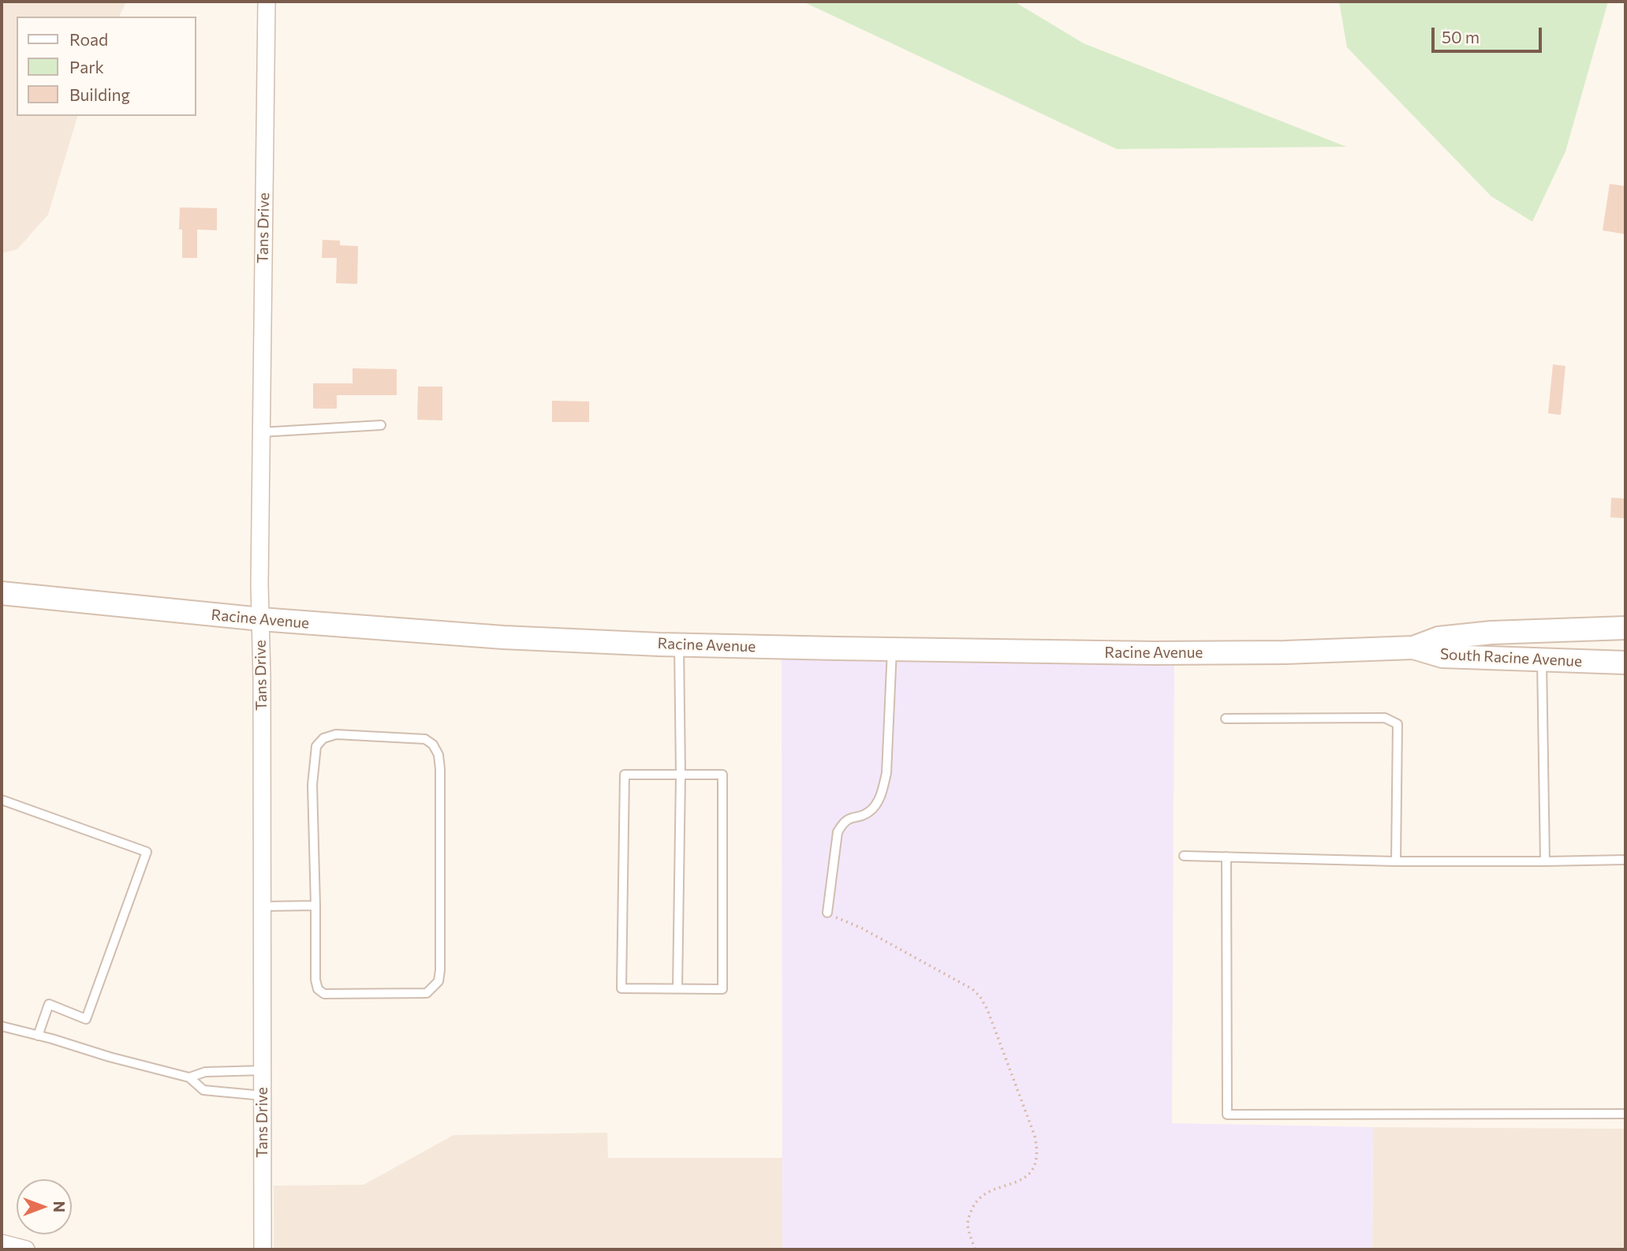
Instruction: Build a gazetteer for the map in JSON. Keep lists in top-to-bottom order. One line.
{"streets":{"main road":["Racine Avenue","South Racine Avenue"],"street":["Tans Drive"]},"crossings":[["Tans Drive","Racine Avenue"],["Racine Avenue","South Racine Avenue"]],"legend":["Road","Park","Building"],"scale_bar":"50 m","north":"right"}
